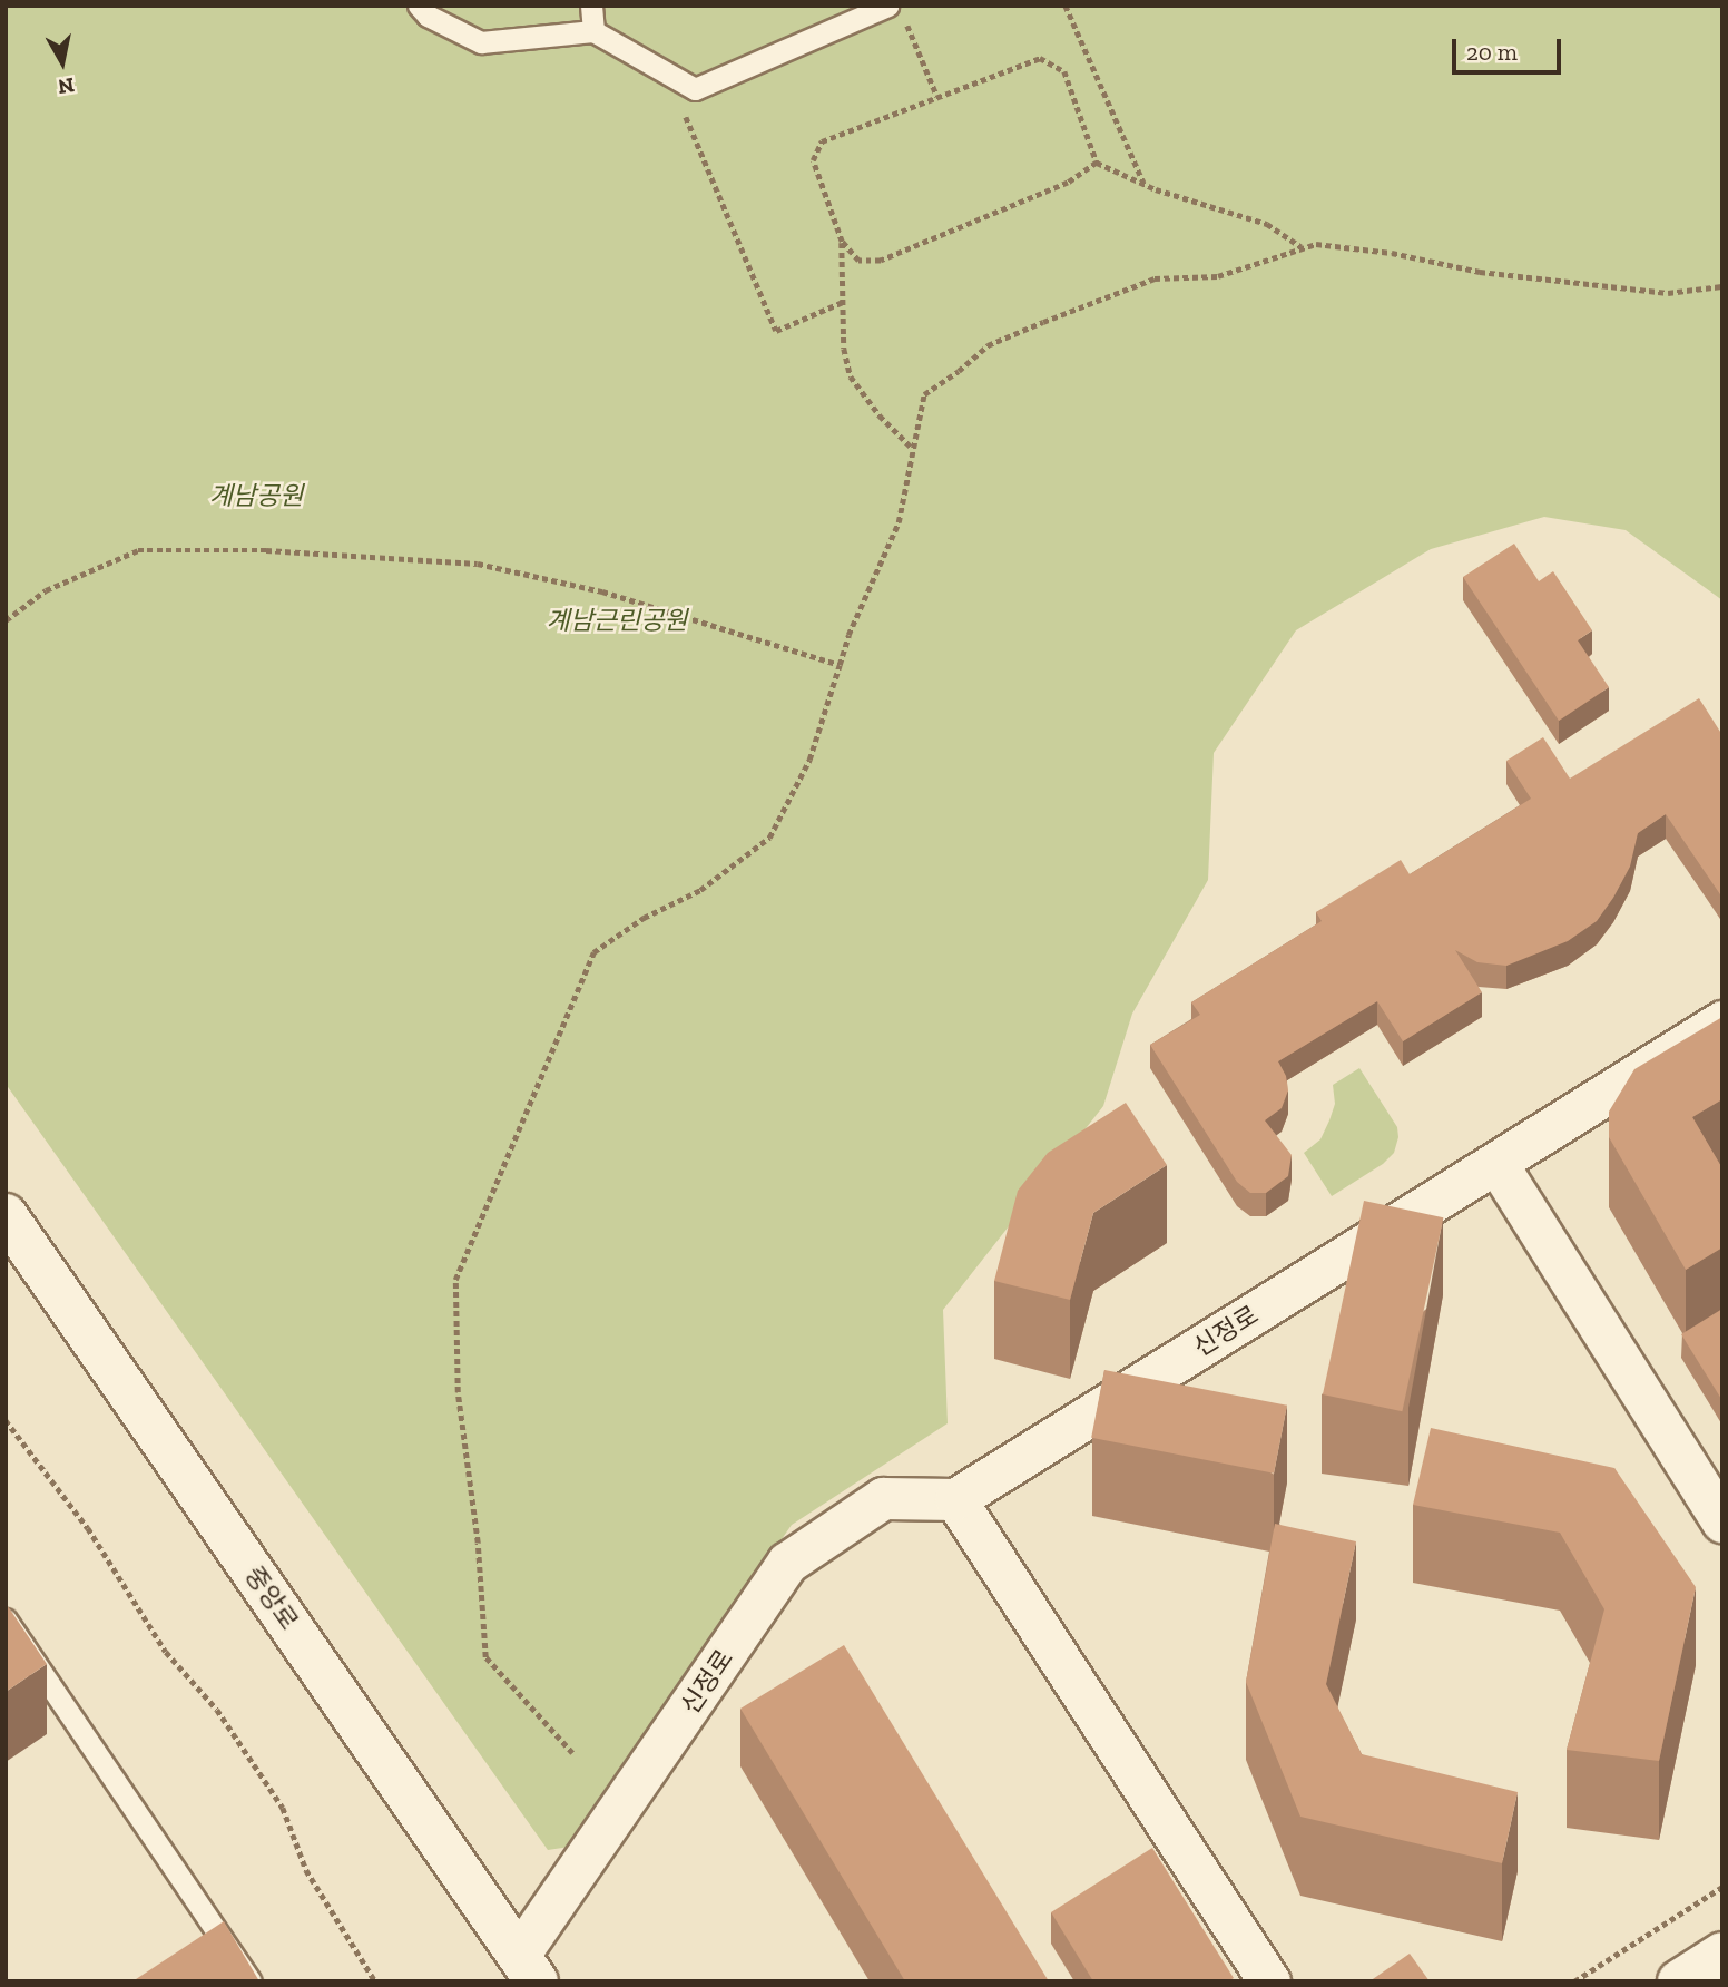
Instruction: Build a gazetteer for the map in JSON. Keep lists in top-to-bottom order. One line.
{"streets":{"main road":["중앙로"],"street":["신정로"]},"crossings":[["신정로","중앙로"]],"parks":["계남공원","계남근린공원"],"scale_bar":"20 m","north":"bottom"}
